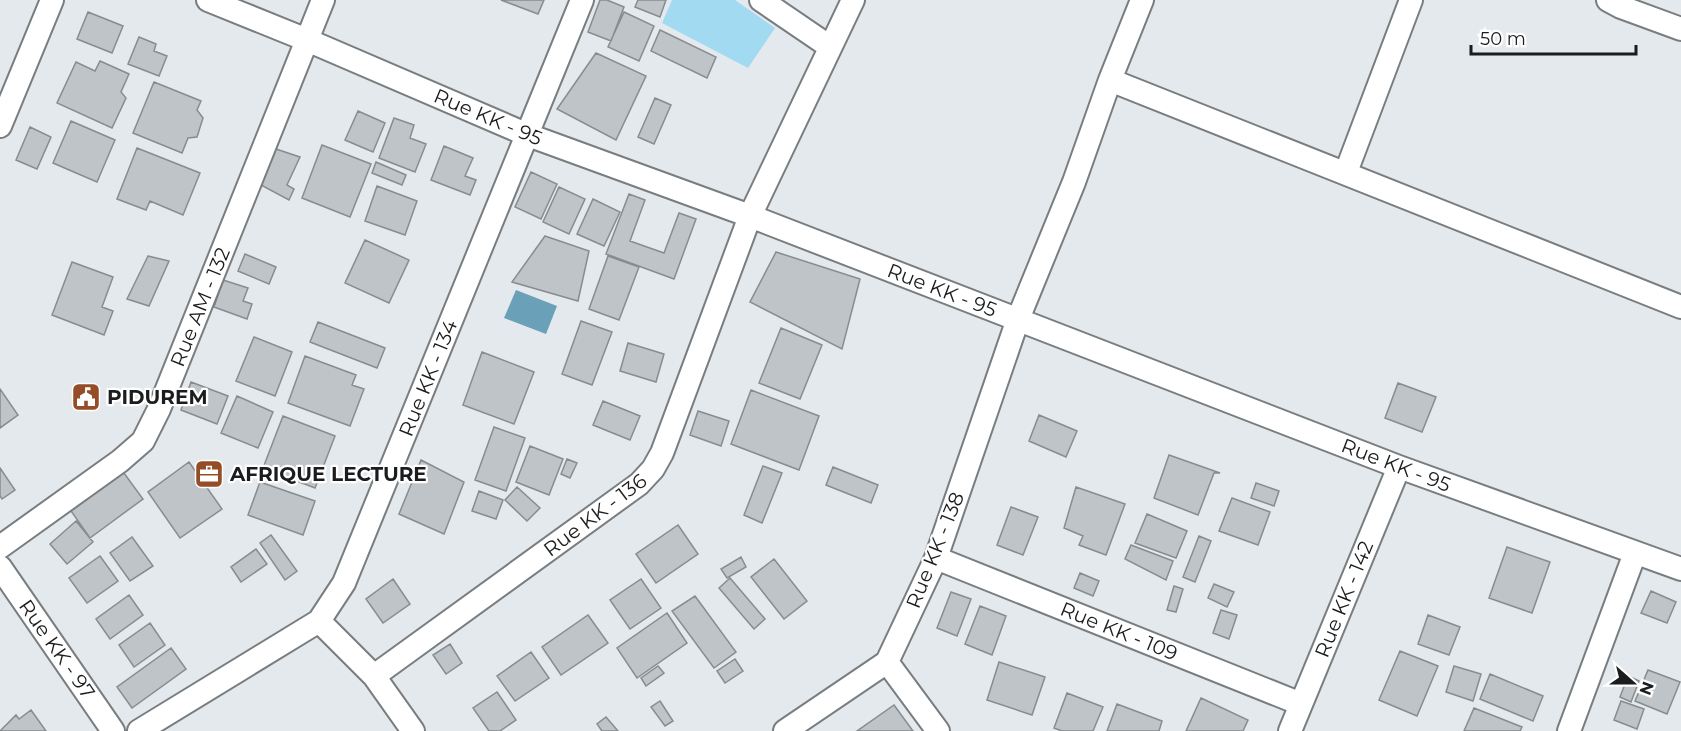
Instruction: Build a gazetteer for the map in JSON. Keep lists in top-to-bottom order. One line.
{"streets":{"street":["Rue KK - 95","Rue AM - 132","Rue KK - 134","Rue KK - 136","Rue KK - 138","Rue KK - 142","Rue KK - 109","Rue KK - 97"]},"crossings":[["Rue KK - 95","Rue AM - 132"],["Rue KK - 95","Rue KK - 134"],["Rue KK - 95","Rue KK - 136"],["Rue KK - 95","Rue KK - 138"],["Rue KK - 95","Rue KK - 142"],["Rue KK - 138","Rue KK - 109"],["Rue KK - 142","Rue KK - 109"]],"places":{"public building":["PIDUREM"],"office":["AFRIQUE LECTURE"]},"scale_bar":"50 m","north":"right"}
